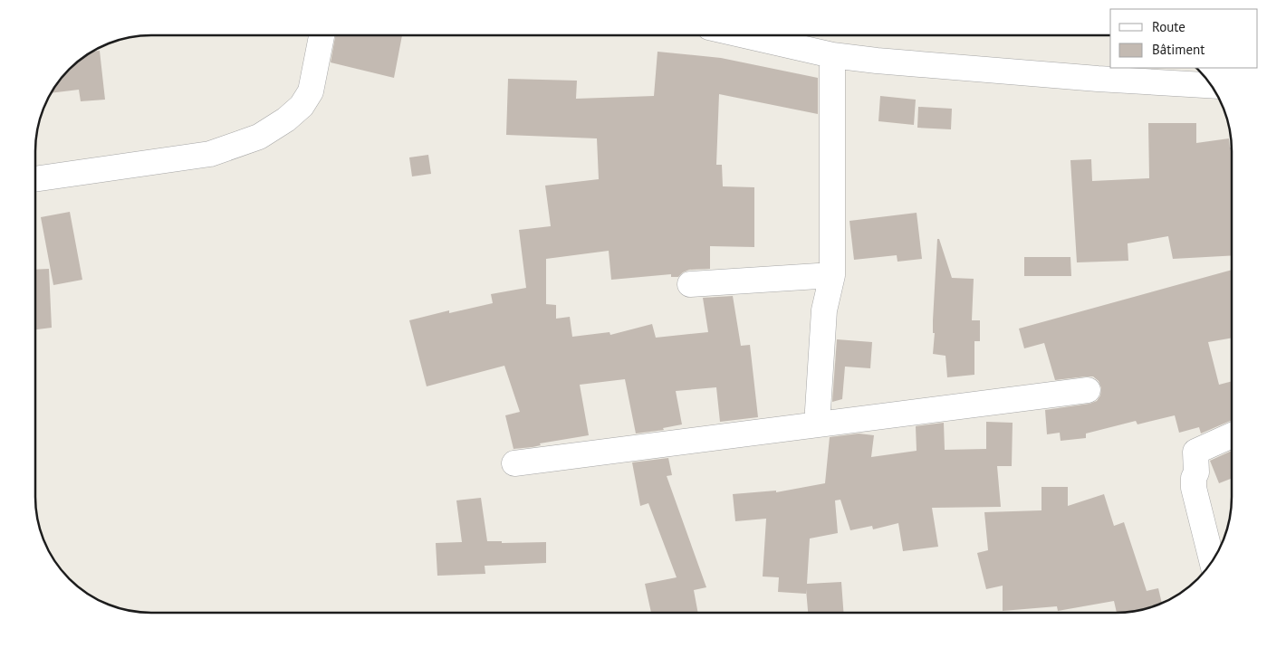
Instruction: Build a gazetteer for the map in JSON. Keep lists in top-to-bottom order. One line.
{"legend":["Route","Bâtiment"]}
